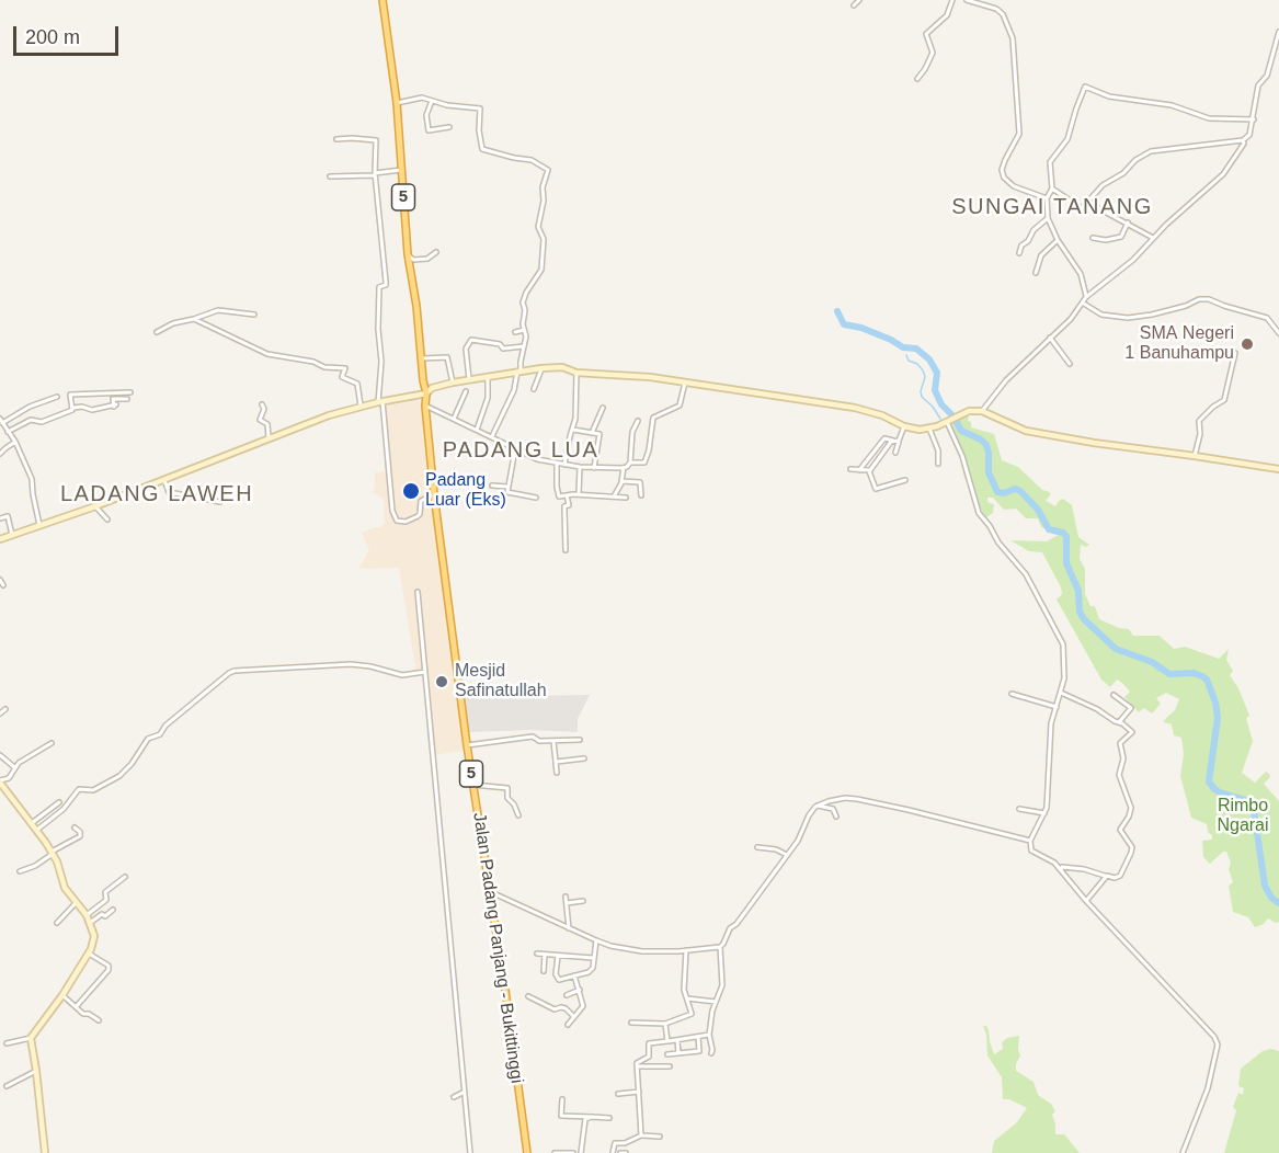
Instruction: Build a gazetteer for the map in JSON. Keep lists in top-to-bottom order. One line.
{"streets":{"highway":["5","Jalan Padang Panjang - Bukittinggi"]},"districts":["SUNGAI TANANG","PADANG LUA","LADANG LAWEH"],"parks":["Rimbo Ngarai"],"places":["SMA Negeri 1 Banuhampu","Padang Luar (Eks)","Mesjid Safinatullah"],"scale_bar":"200 m"}
